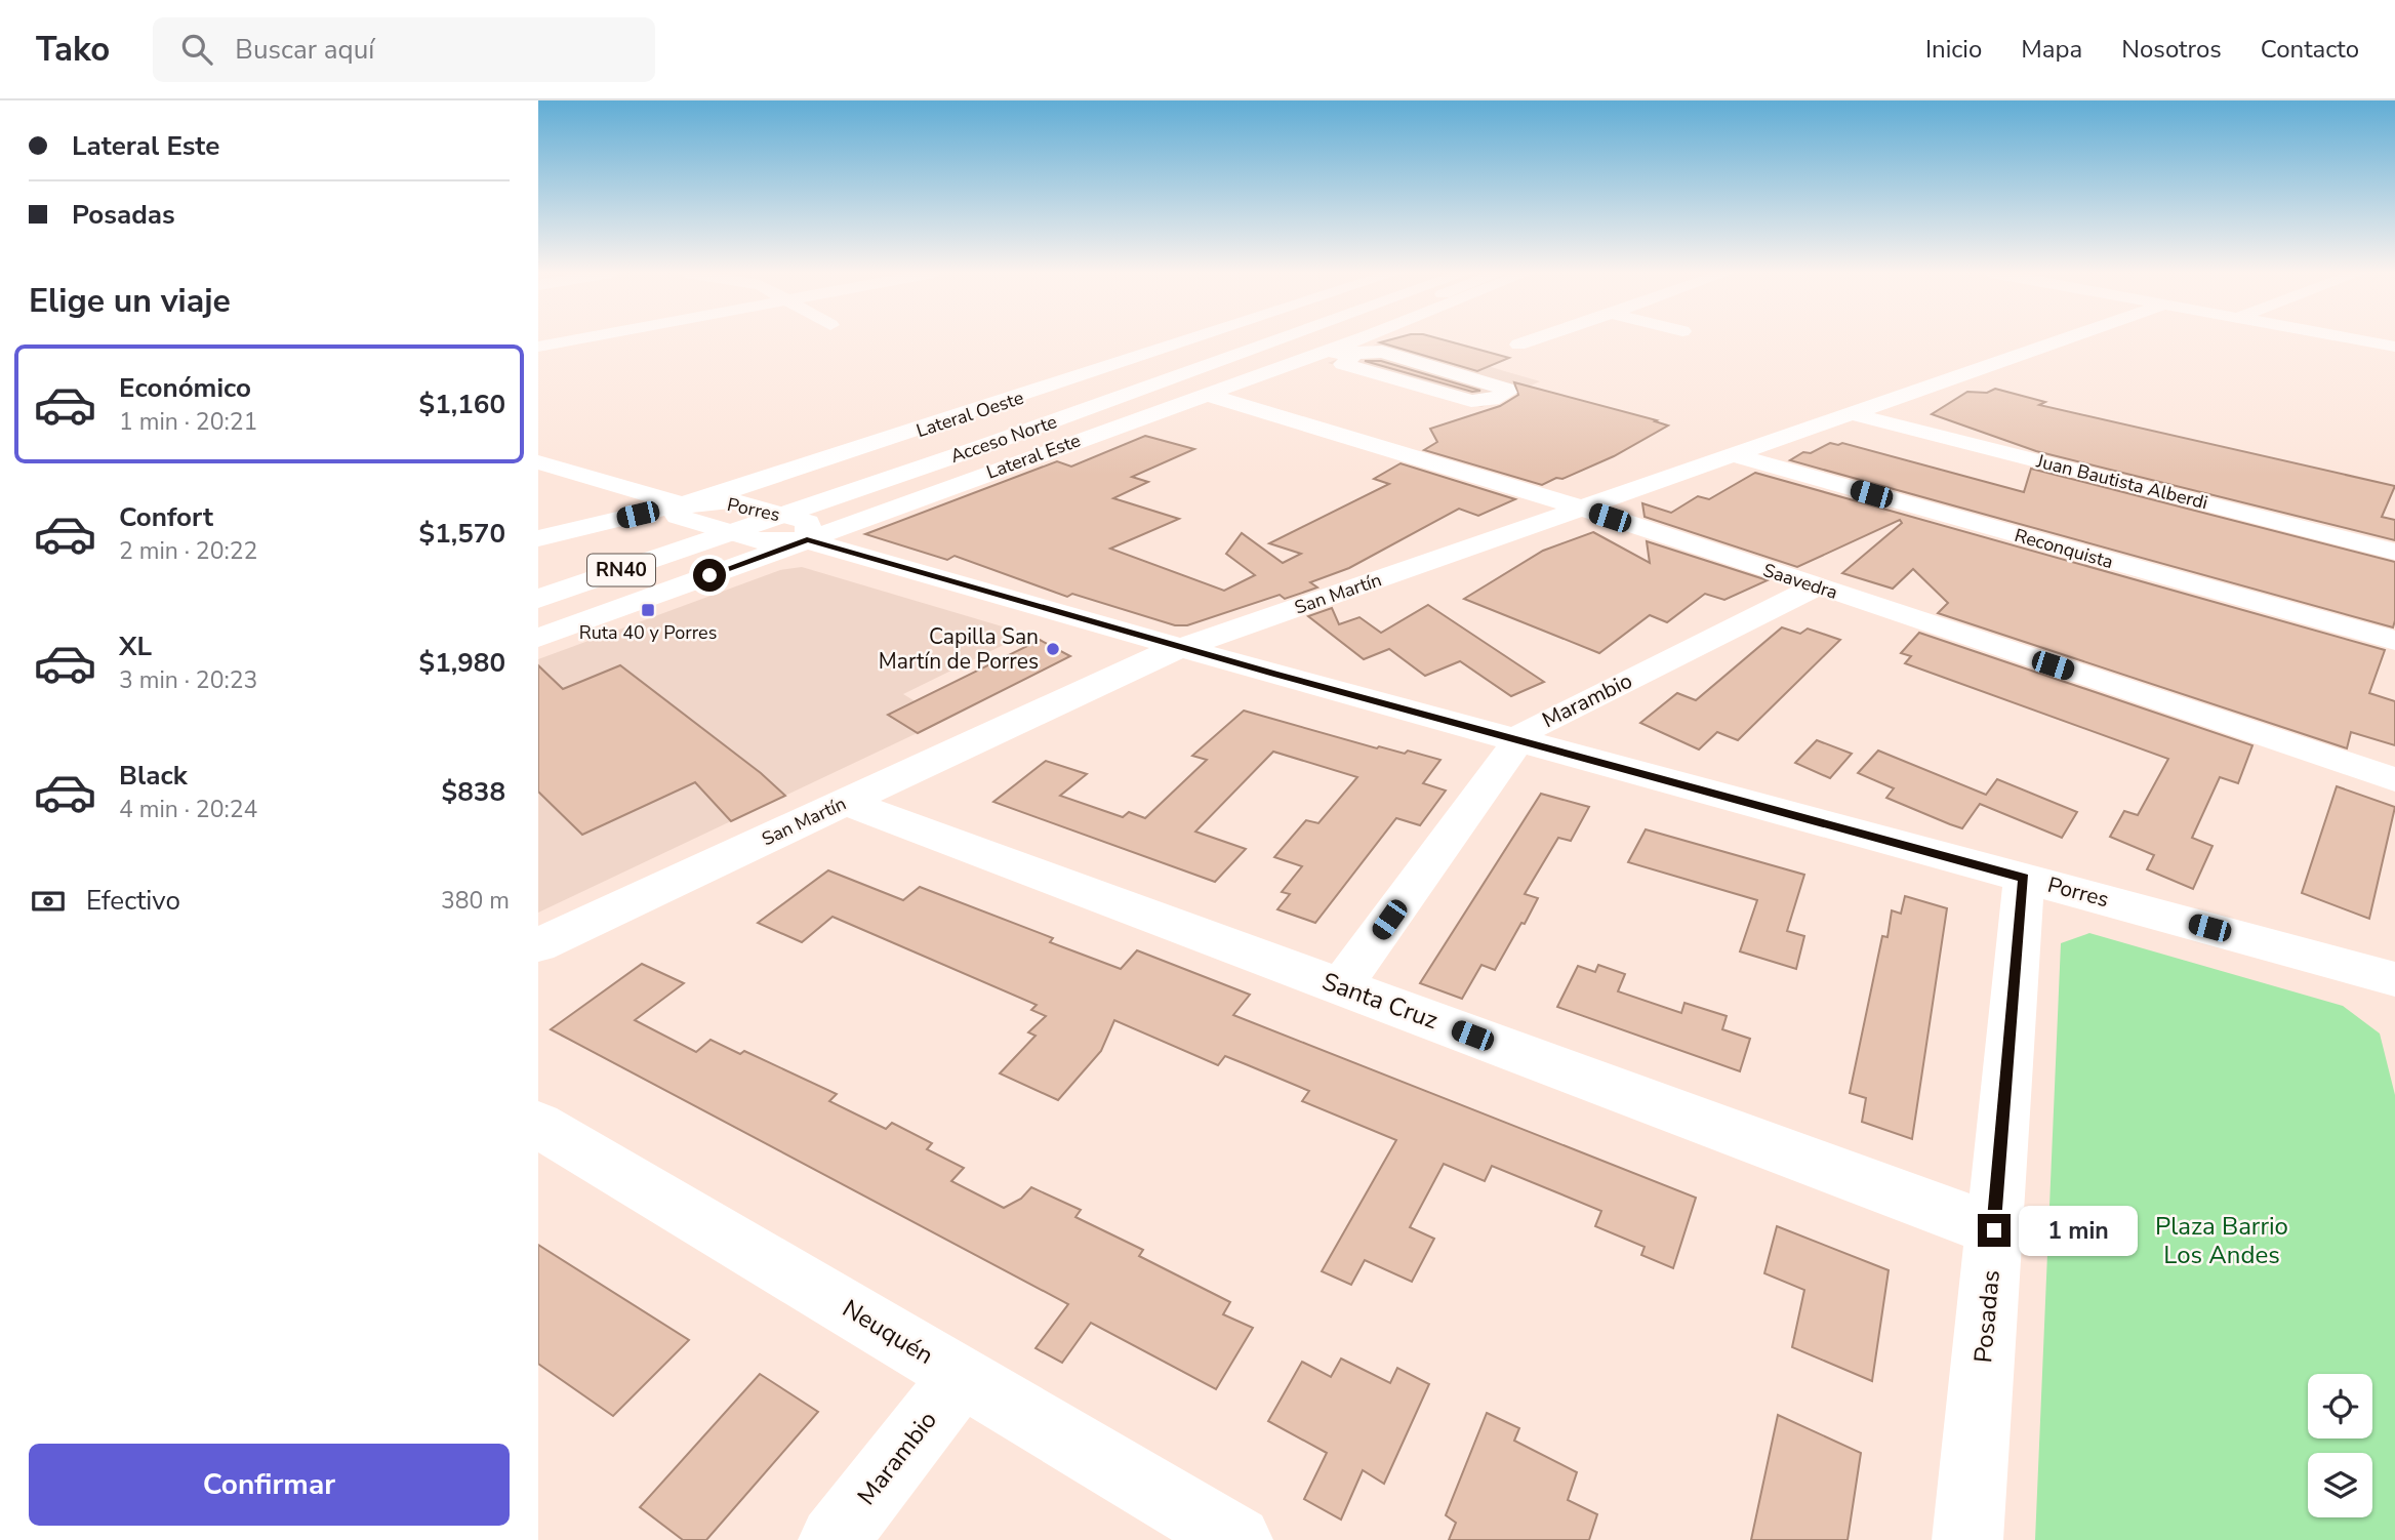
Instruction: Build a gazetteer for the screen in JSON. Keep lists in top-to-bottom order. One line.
{"streets":{"main road":["Lateral Oeste","Acceso Norte","Lateral Este","Juan Bautista Alberdi","Porres","Reconquista","RN40","Saavedra","San Martín","Marambio","Santa Cruz","Posadas","Neuquén"]},"crossings":[["Lateral Oeste","Porres"],["Lateral Este","Porres"],["Lateral Este","Saavedra"],["Juan Bautista Alberdi","San Martín"],["Porres","San Martín"],["Porres","Marambio"],["Porres","Posadas"],["Reconquista","San Martín"],["Saavedra","San Martín"],["Saavedra","Marambio"],["San Martín","Santa Cruz"],["Marambio","Santa Cruz"],["Marambio","Neuquén"],["Santa Cruz","Posadas"]],"parks":["Plaza Barrio Los Andes"],"places":{"transit":["Ruta 40 y Porres"],"other":["Capilla San Martín de Porres"]},"page":{"header":"Tako","search":"Buscar aquí","nav":["Inicio","Mapa","Nosotros","Contacto"],"banner":["Lateral Este","Posadas"],"heading":"Elige un viaje","list":[{"name":"Económico","note":"1 min · 20:21","value":"$1,160"},{"name":"Confort","note":"2 min · 20:22","value":"$1,570"},{"name":"XL","note":"3 min · 20:23","value":"$1,980"},{"name":"Black","note":"4 min · 20:24","value":"$838"}],"pay":["Efectivo","380 m"],"bubble":"1 min","buttons":"Confirmar"}}
